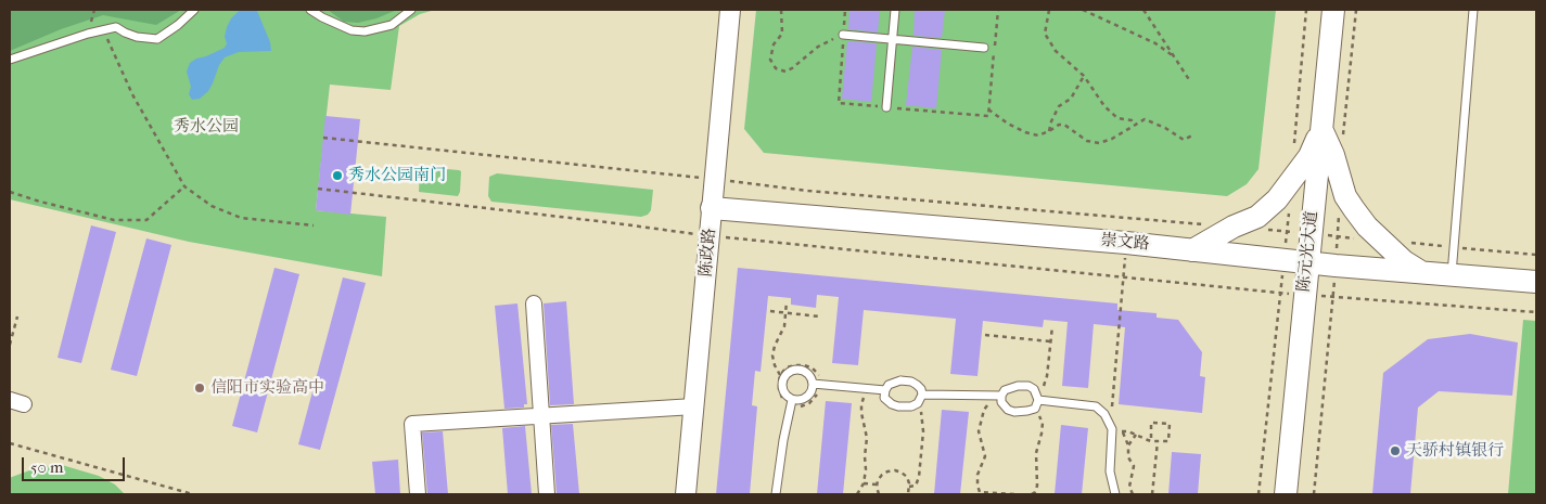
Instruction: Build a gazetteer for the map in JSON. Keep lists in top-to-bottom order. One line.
{"streets":{"main road":["崇文路","陈元光大道"],"street":["陈政路"]},"crossings":[["崇文路","陈元光大道"],["崇文路","陈政路"]],"parks":["秀水公园"],"places":["秀水公园南门","信阳市实验高中","天骄村镇银行"],"scale_bar":"50 m"}
